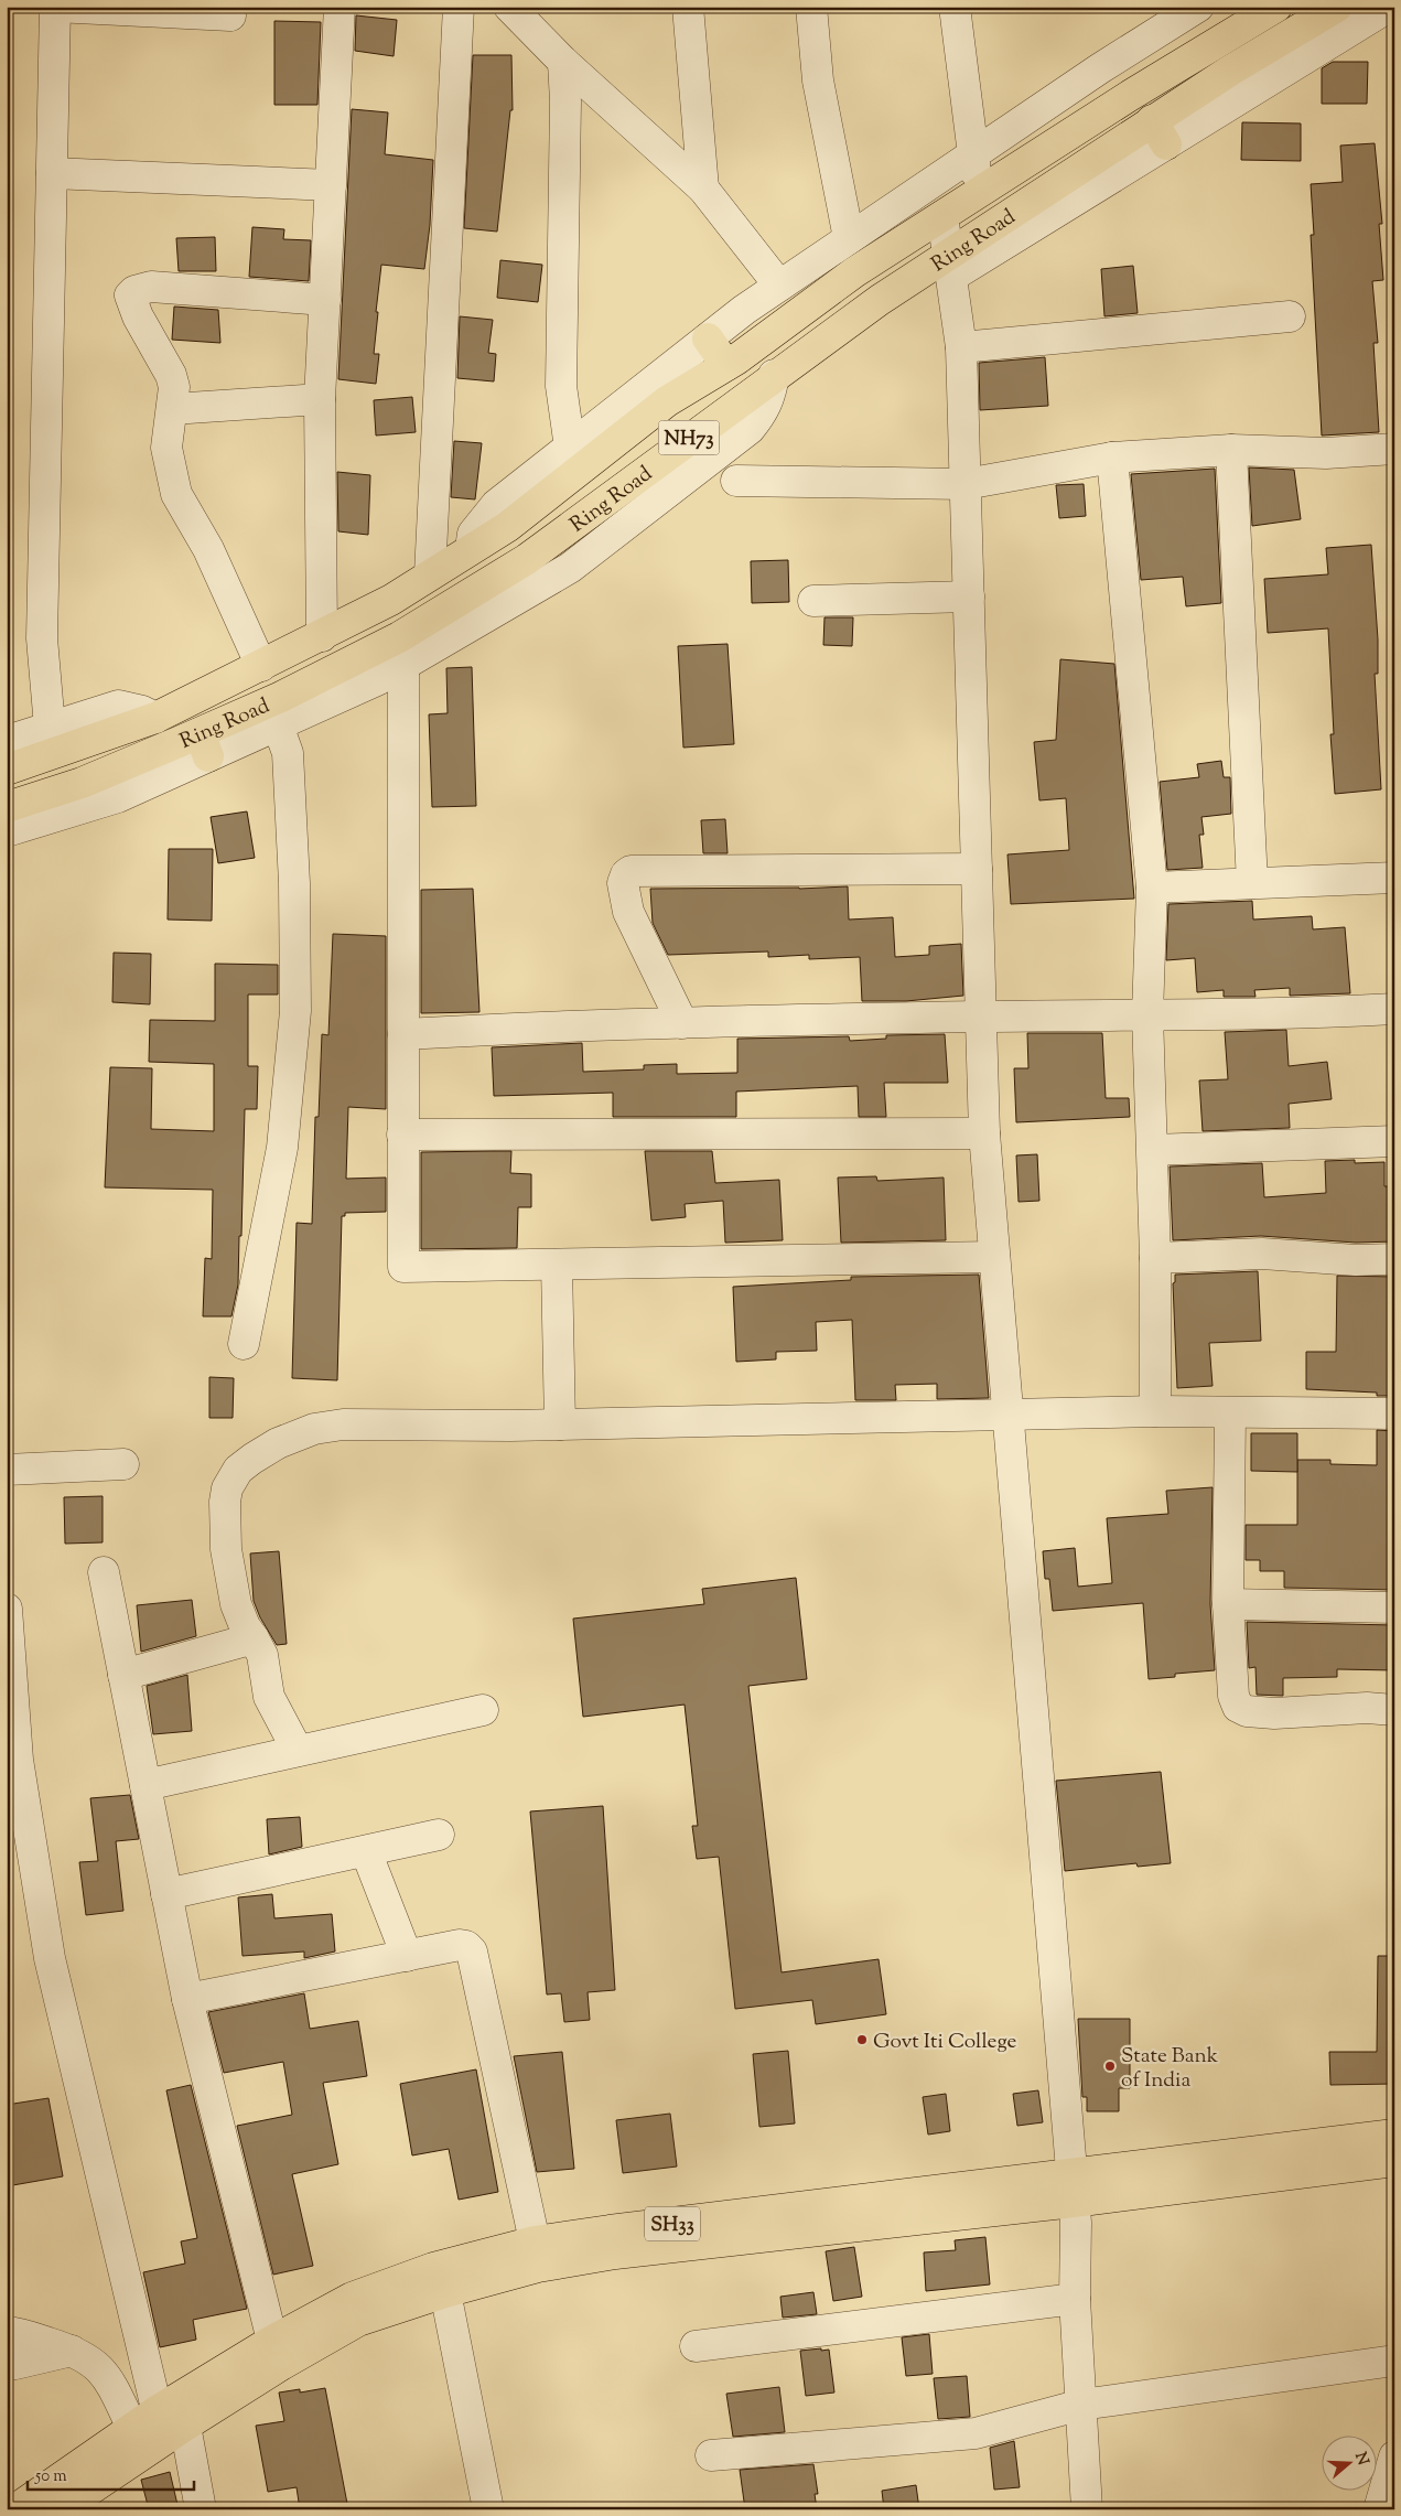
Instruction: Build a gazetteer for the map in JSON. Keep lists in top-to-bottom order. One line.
{"streets":{"main road":["Ring Road","NH73","SH33"]},"places":["Govt Iti College","State Bank of India"],"scale_bar":"50 m","north":"right"}
